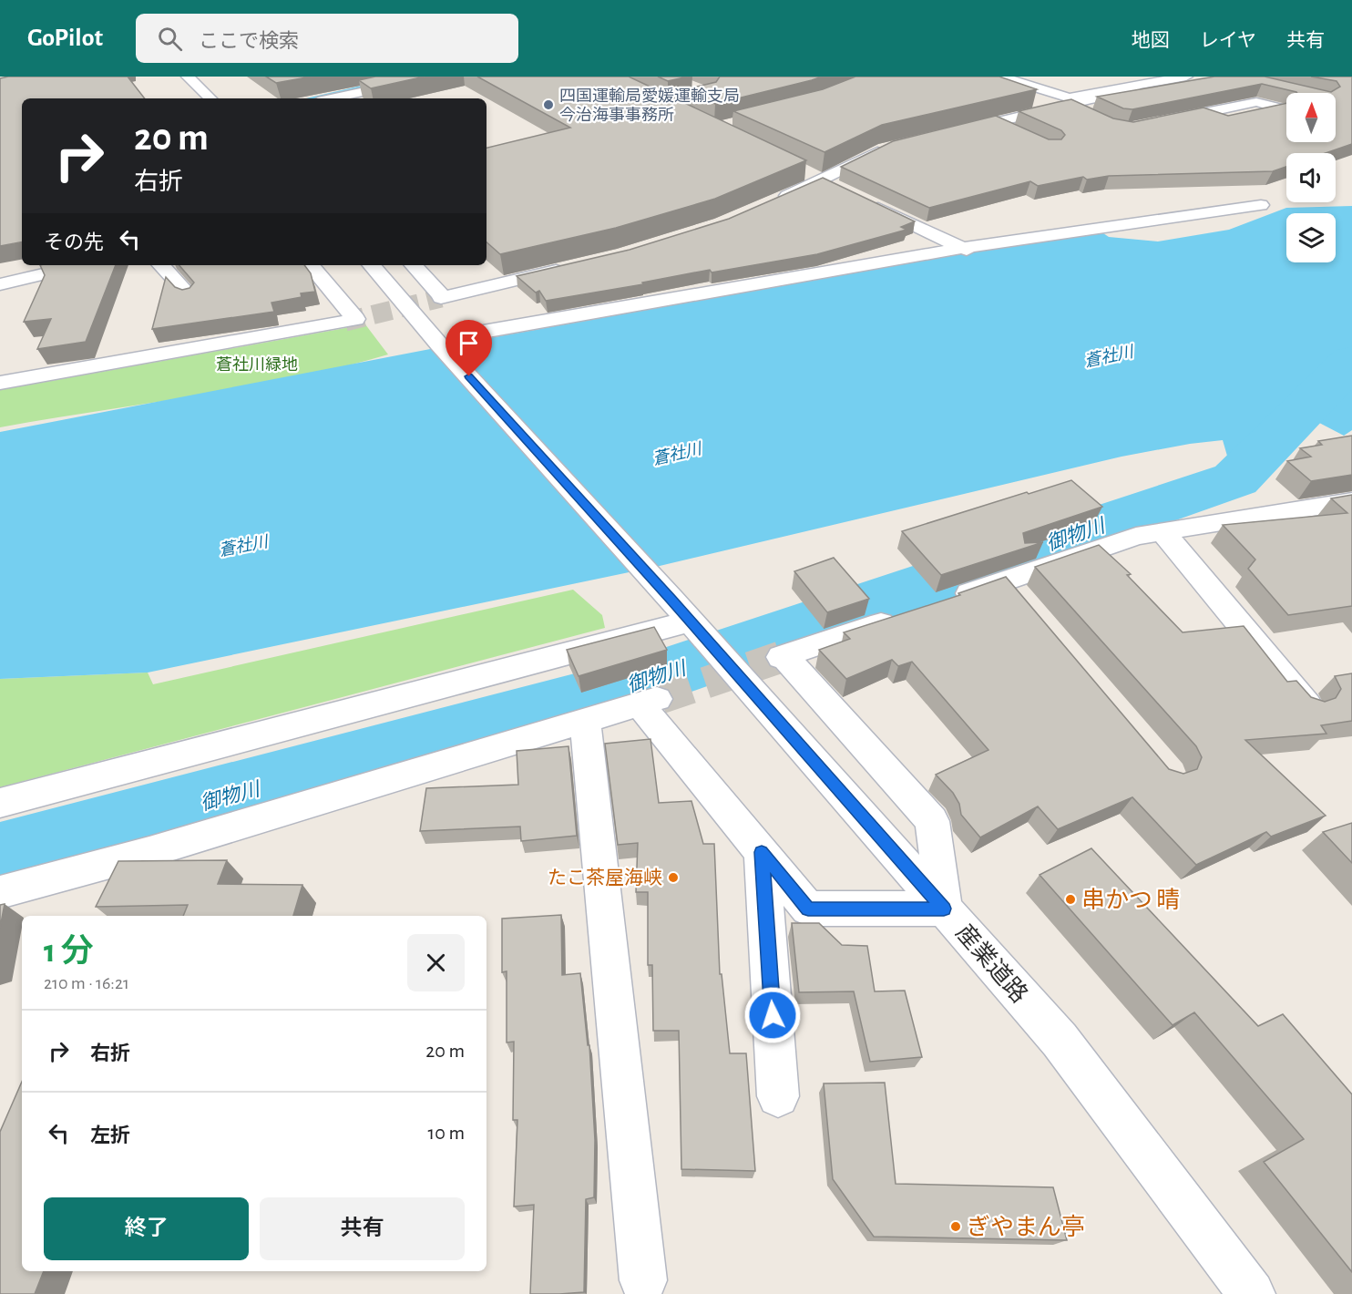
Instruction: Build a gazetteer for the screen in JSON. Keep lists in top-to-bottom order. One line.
{"streets":{"street":["産業道路"]},"water":["蒼社川","御物川"],"parks":["蒼社川緑地"],"places":["四国運輸局愛媛運輸支局 今治海事事務所","たこ茶屋海峡","串かつ 晴","ぎやまん亭"],"north":"top","page":{"header":"GoPilot","search":"ここで検索","nav":["地図","レイヤ","共有"],"turn":["20 m","右折"],"then":"その先","heading":["1 分","210 m · 16:21"],"list":[{"name":"右折","value":"20 m"},{"name":"左折","value":"10 m"}],"buttons":["終了","共有"]}}
